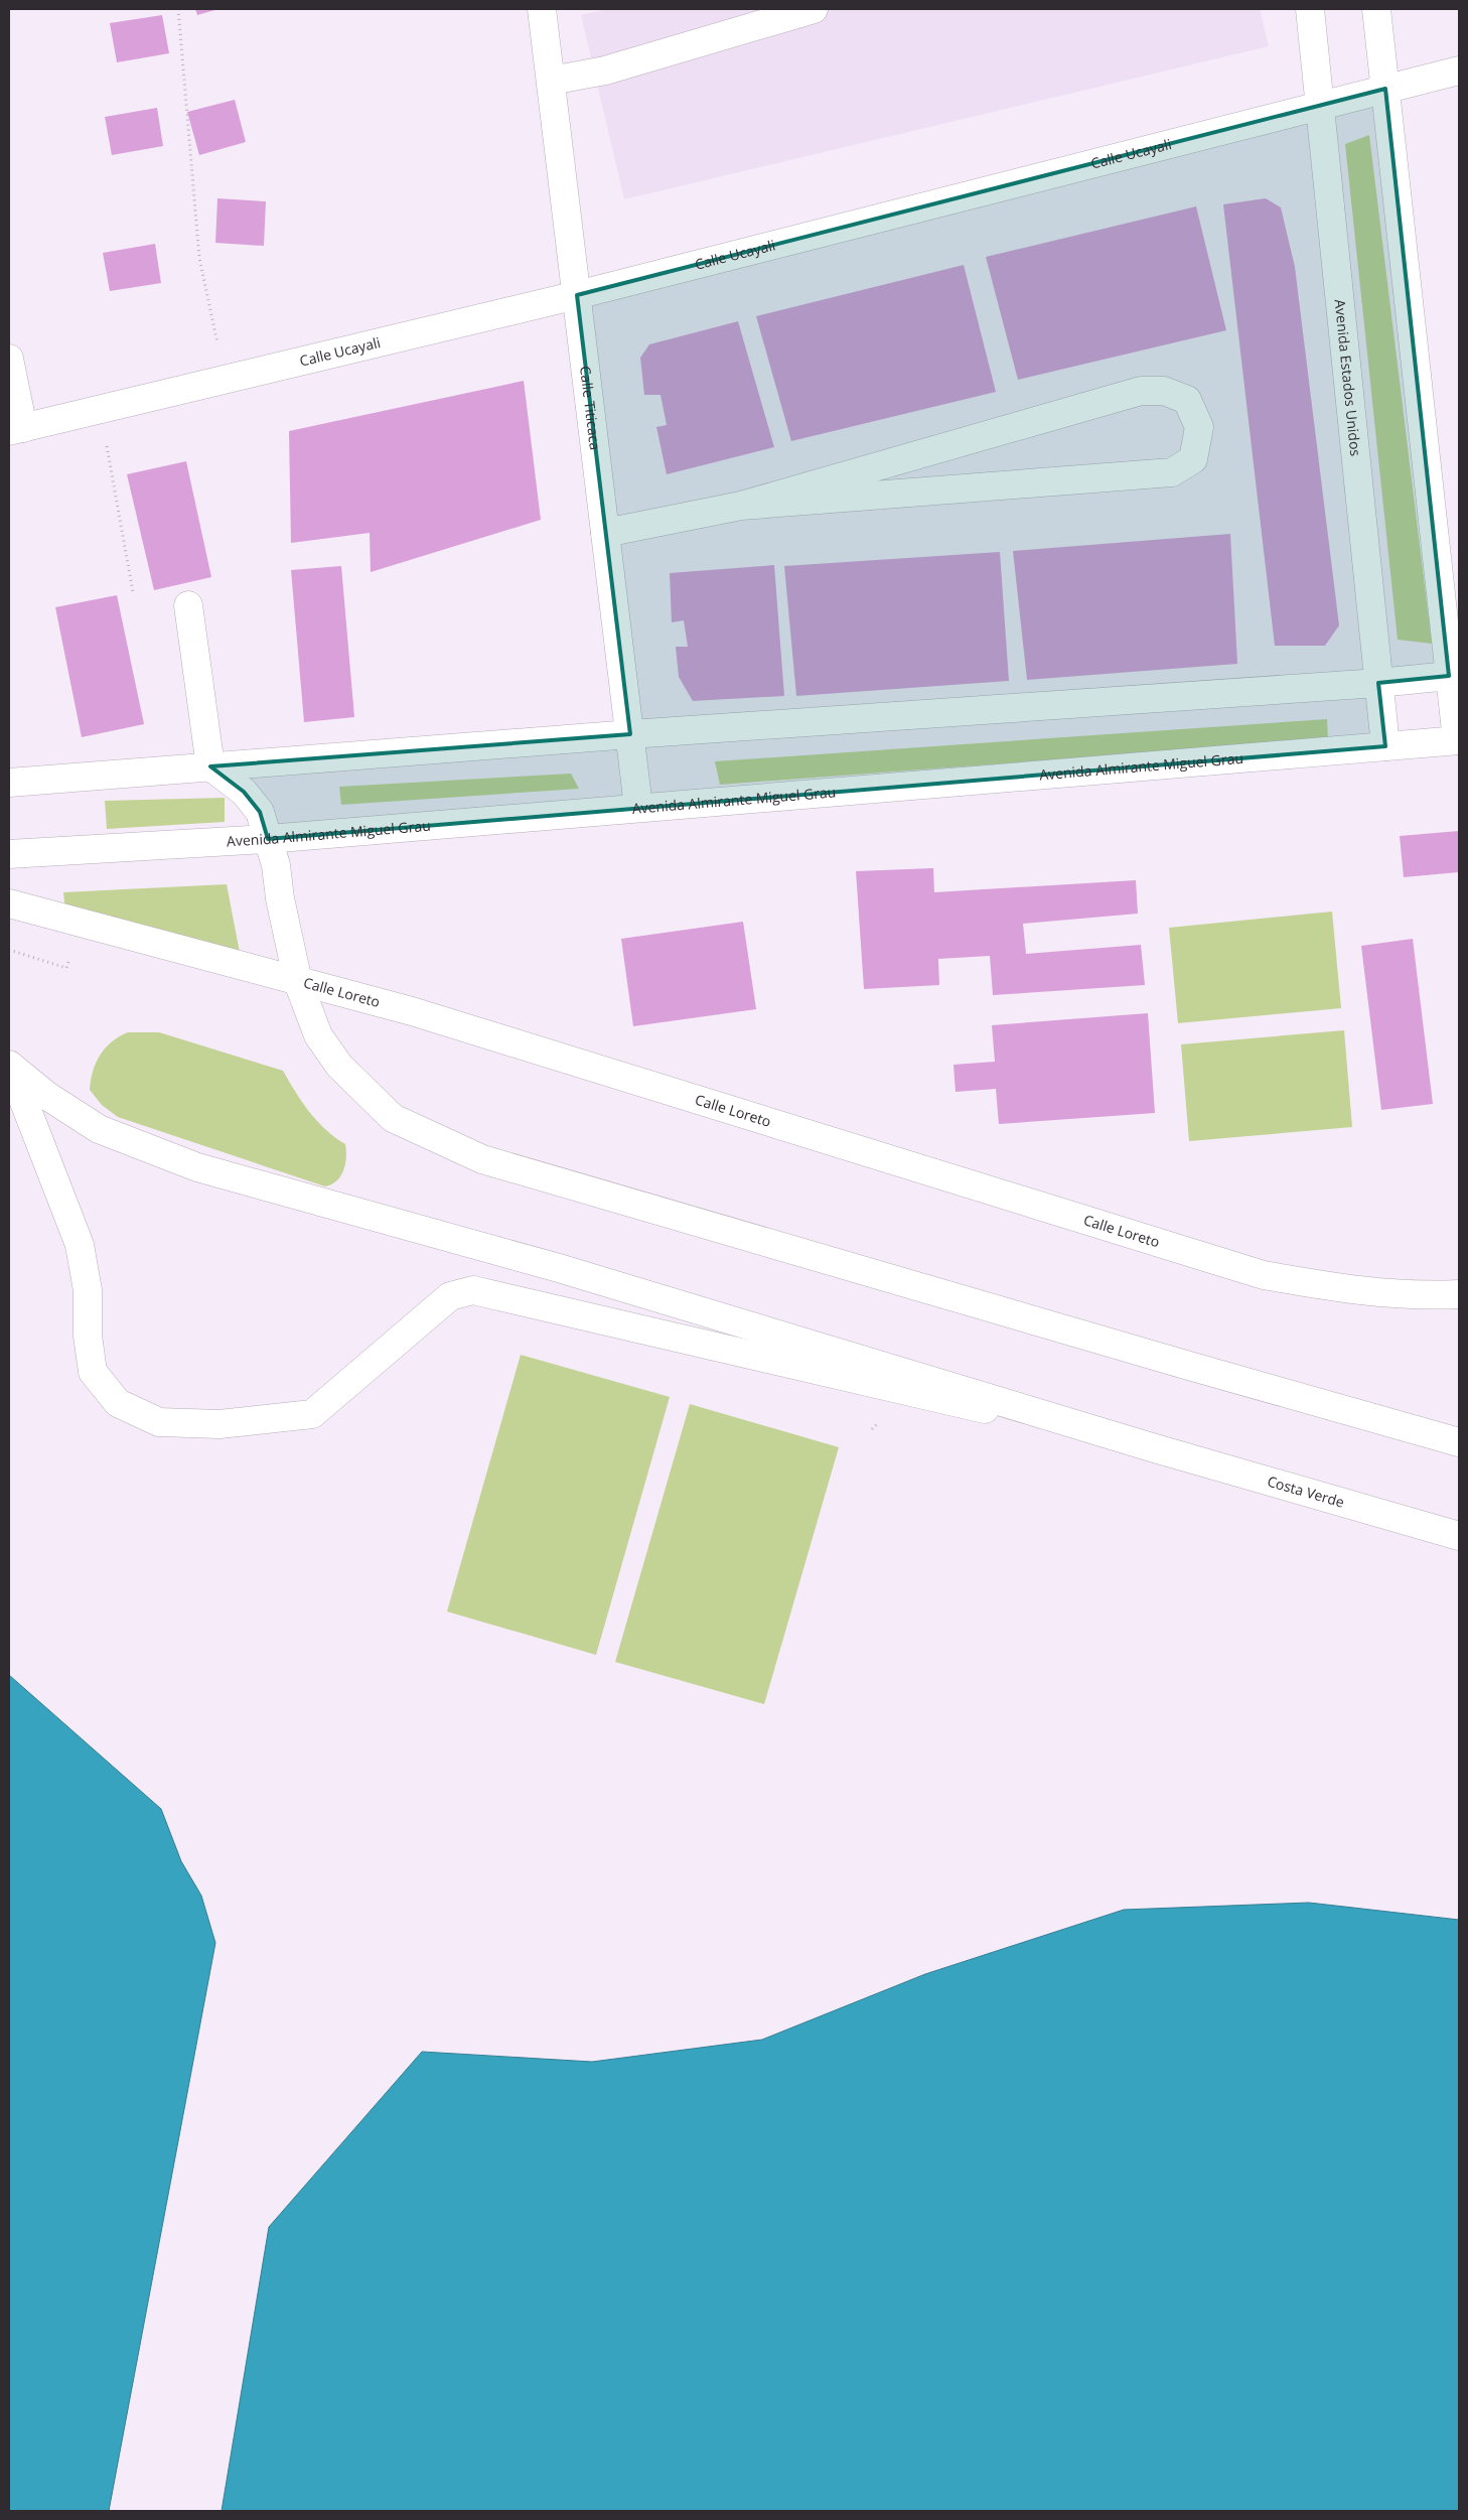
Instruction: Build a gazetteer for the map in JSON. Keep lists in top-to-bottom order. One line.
{"streets":{"main road":["Calle Ucayali","Avenida Estados Unidos","Calle Titicaca","Avenida Almirante Miguel Grau","Calle Loreto","Costa Verde"]},"crossings":[["Calle Ucayali","Avenida Estados Unidos"],["Calle Ucayali","Calle Titicaca"],["Avenida Estados Unidos","Avenida Almirante Miguel Grau"],["Calle Titicaca","Avenida Almirante Miguel Grau"]]}
